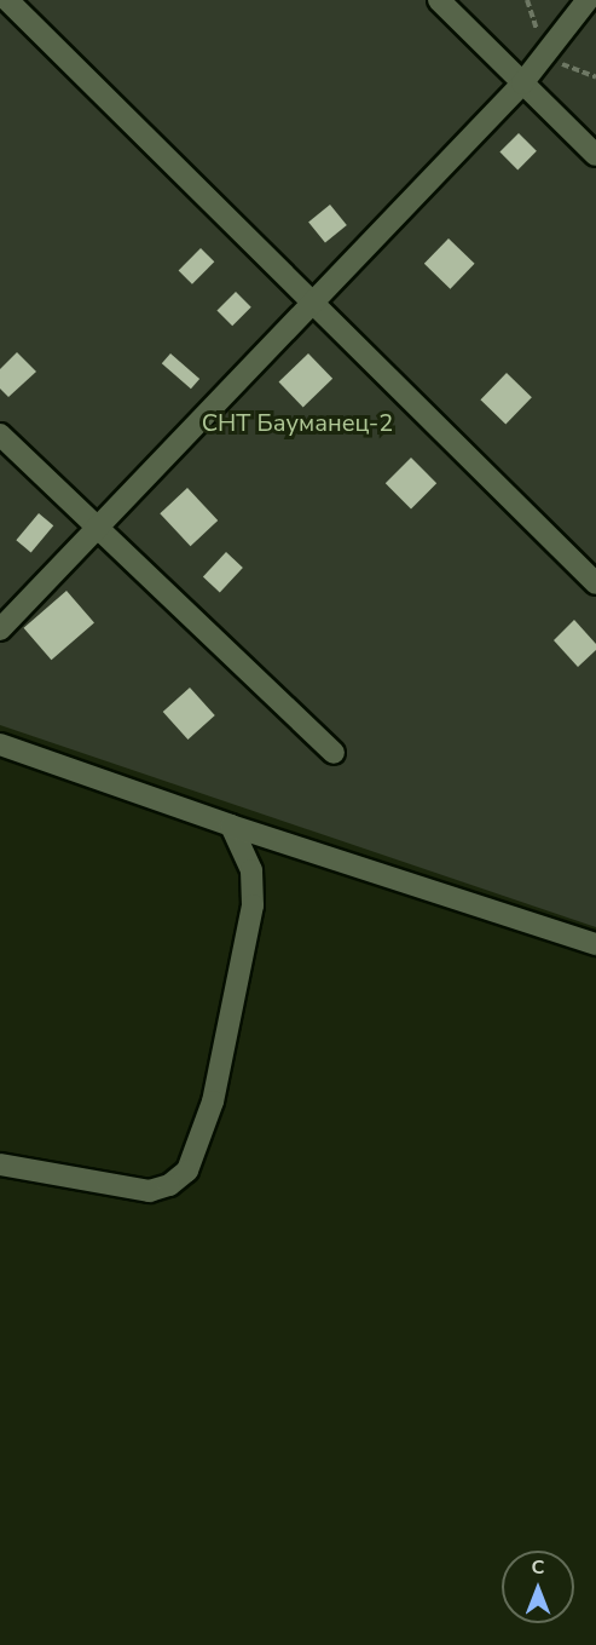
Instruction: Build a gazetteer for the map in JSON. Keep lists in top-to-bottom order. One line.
{"parks":["СНТ Бауманец-2"],"north":"top"}
